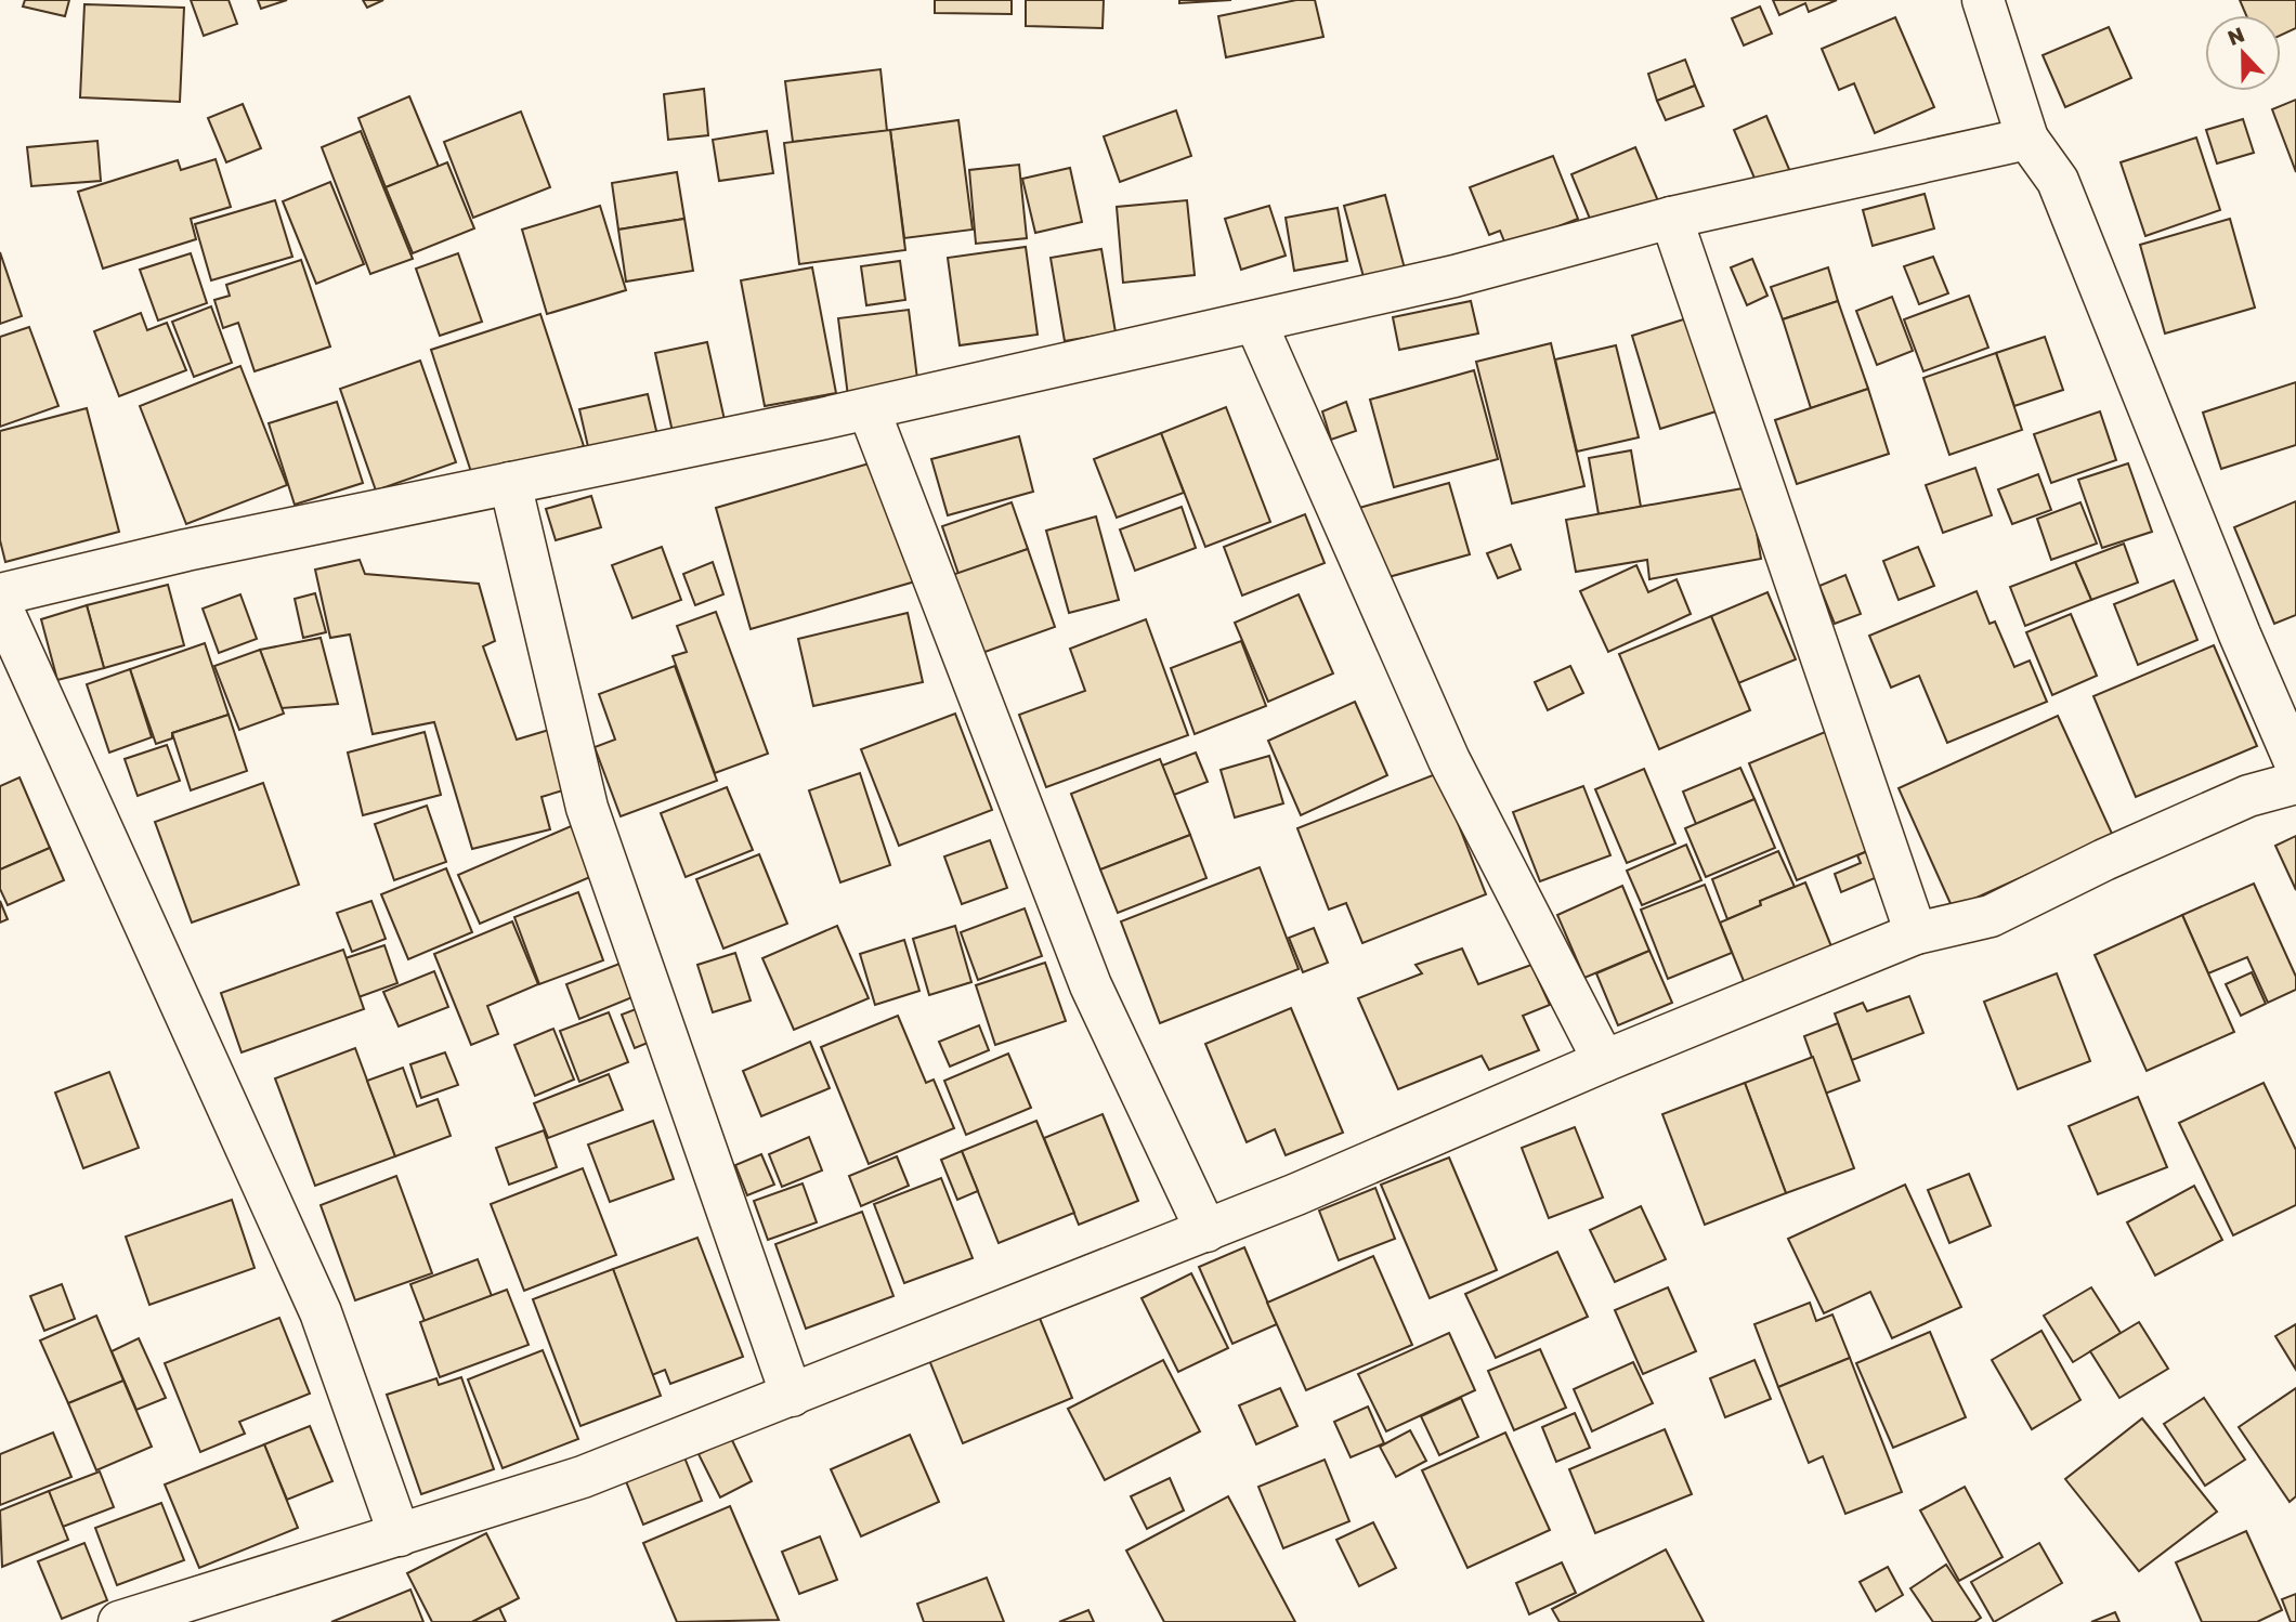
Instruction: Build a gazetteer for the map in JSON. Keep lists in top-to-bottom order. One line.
{"north":"top"}
